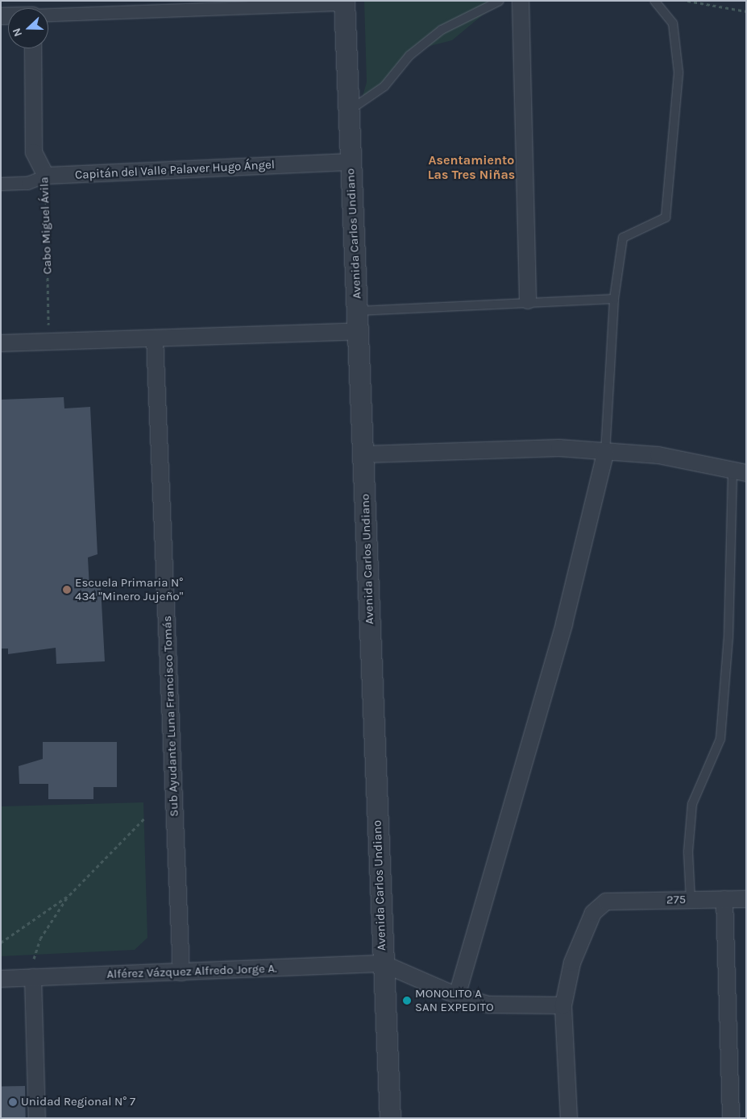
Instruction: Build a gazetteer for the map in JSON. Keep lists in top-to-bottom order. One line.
{"streets":{"street":["Capitán del Valle Palaver Hugo Ángel","Cabo Miguel Ávila","Avenida Carlos Undiano","Sub Ayudante Luna Francisco Tomás","275","Alférez Vázquez Alfredo Jorge A."]},"crossings":[["Capitán del Valle Palaver Hugo Ángel","Cabo Miguel Ávila"],["Capitán del Valle Palaver Hugo Ángel","Avenida Carlos Undiano"],["Avenida Carlos Undiano","Alférez Vázquez Alfredo Jorge A."],["Sub Ayudante Luna Francisco Tomás","Alférez Vázquez Alfredo Jorge A."]],"districts":["Asentamiento Las Tres Niñas"],"places":["Escuela Primaria N° 434 \"Minero Jujeño\"","MONOLITO A SAN EXPEDITO","Unidad Regional N° 7"],"north":"left"}
